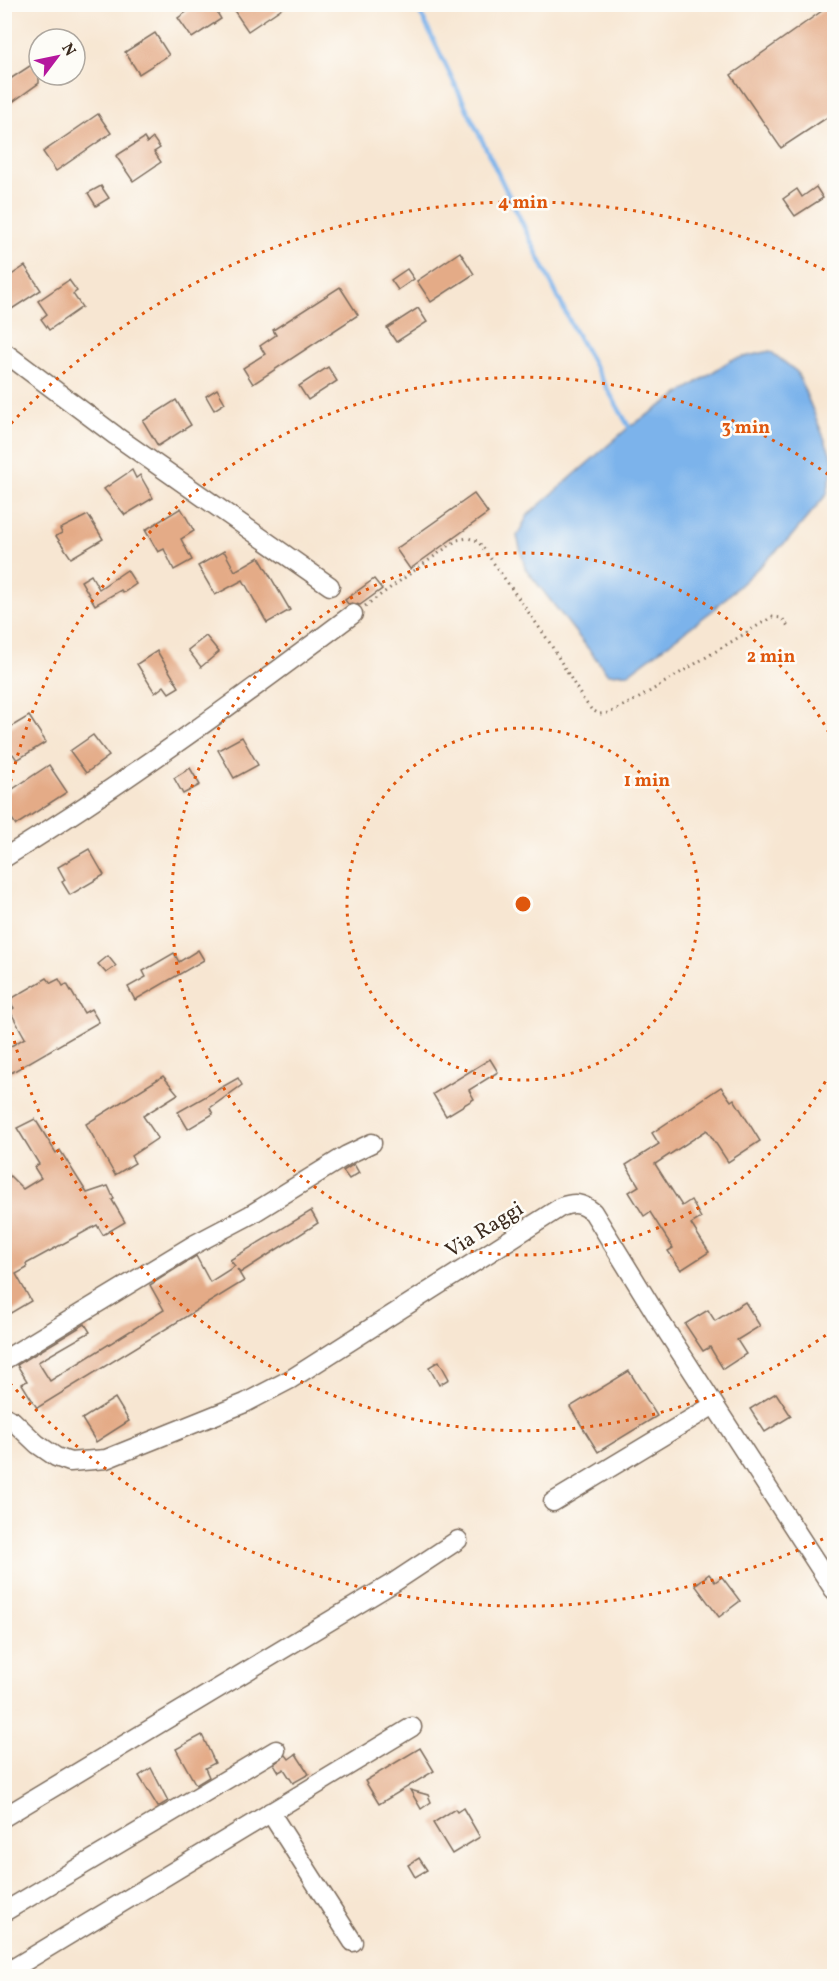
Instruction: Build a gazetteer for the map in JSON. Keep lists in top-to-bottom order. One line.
{"streets":{"street":["Via Raggi"]},"north":"top right","rings":["4 min","3 min","2 min","1 min"]}
